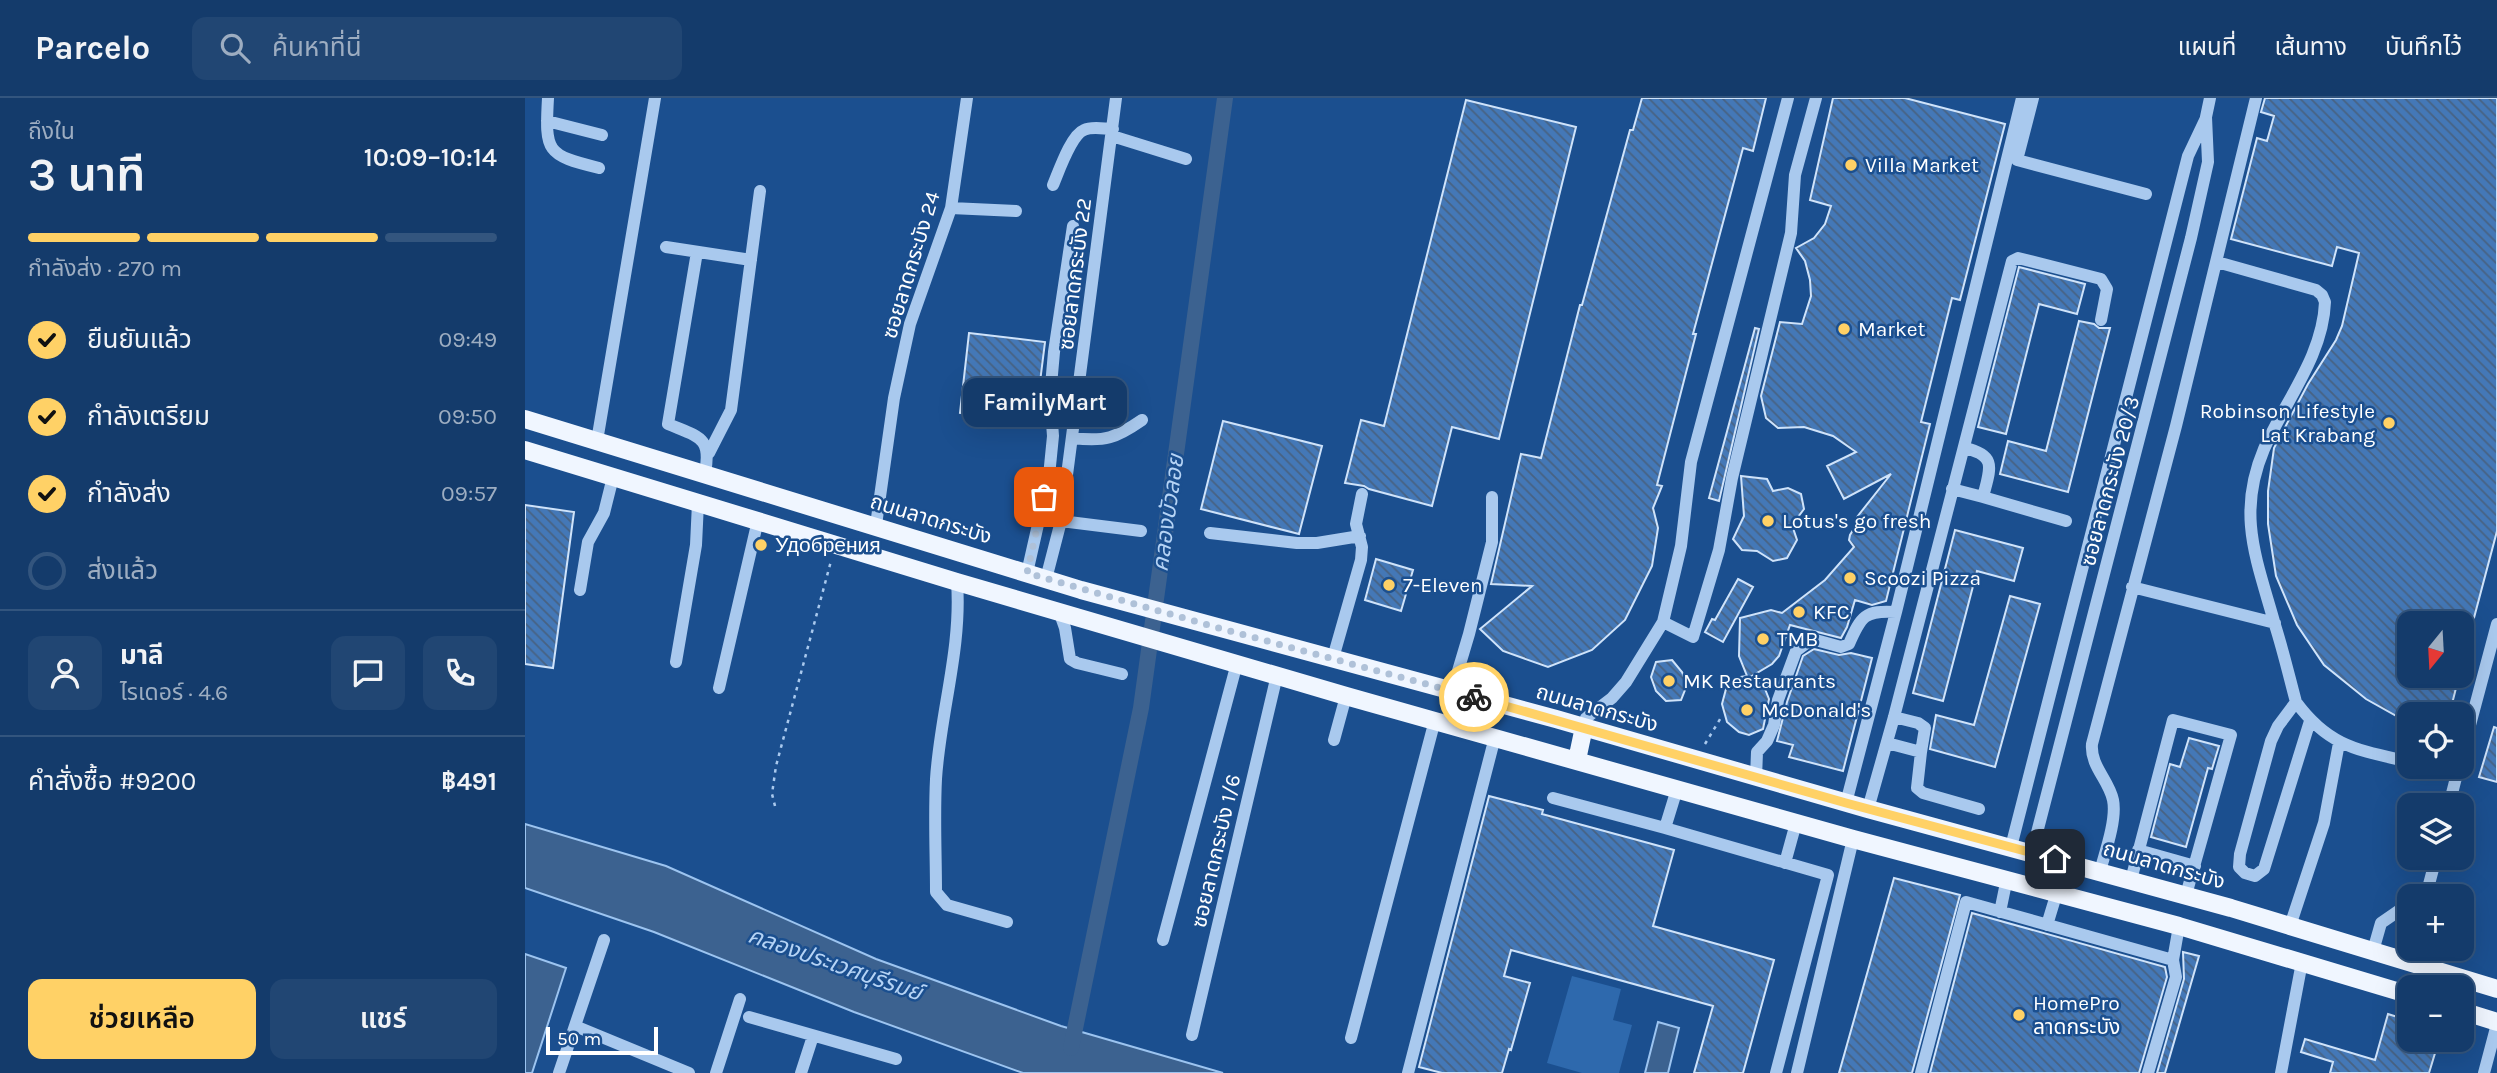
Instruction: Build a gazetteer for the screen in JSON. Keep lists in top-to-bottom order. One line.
{"streets":{"main road":["ถนนลาดกระบัง"],"street":["ซอยลาดกระบัง 24","ซอยลาดกระบัง 22","ซอยลาดกระบัง 20/3","ซอยลาดกระบัง 1/6"]},"crossings":[["ซอยลาดกระบัง 24","ถนนลาดกระบัง"],["ซอยลาดกระบัง 22","ถนนลาดกระบัง"],["ซอยลาดกระบัง 20/3","ถนนลาดกระบัง"]],"water":["คลองบัวลอย","คลองประเวศบุรีรมย์"],"places":["Villa Market","Market","Robinson Lifestyle Lat Krabang","FamilyMart","Lotus's go fresh","Удобрения","Scoozi Pizza","7-Eleven","KFC","TMB","MK Restaurants","McDonald's","HomePro ลาดกระบัง"],"scale_bar":"50 m","north":"bottom","page":{"header":"Parcelo","search":"ค้นหาที่นี่","nav":["แผนที่","เส้นทาง","บันทึกไว้"],"heading":["3 นาที","ถึงใน","10:09–10:14"],"panel":["มาลี","ไรเดอร์ · 4.6","คำสั่งซื้อ #9200","฿491"],"bar":"กำลังส่ง · 270 m","list":[["ยืนยันแล้ว","09:49"],["กำลังเตรียม","09:50"],["กำลังส่ง","09:57"],"ส่งแล้ว"],"bubble":"FamilyMart","map_buttons":["+","−"],"buttons":["ช่วยเหลือ","แชร์"],"scale":"50 m"}}
